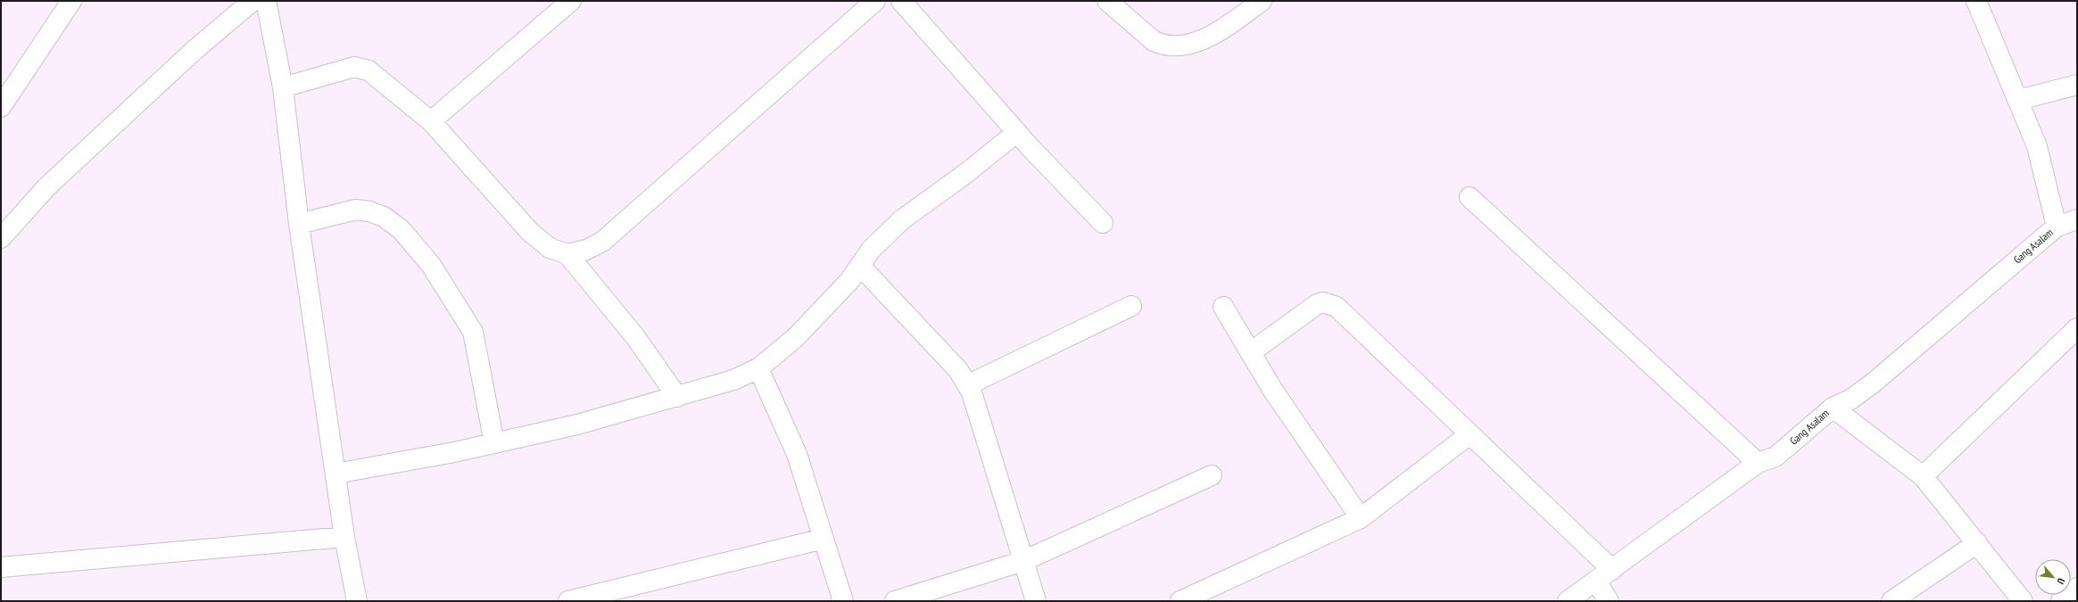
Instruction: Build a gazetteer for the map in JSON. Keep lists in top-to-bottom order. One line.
{"streets":{"street":["Gang Asalam"]},"north":"bottom right"}
